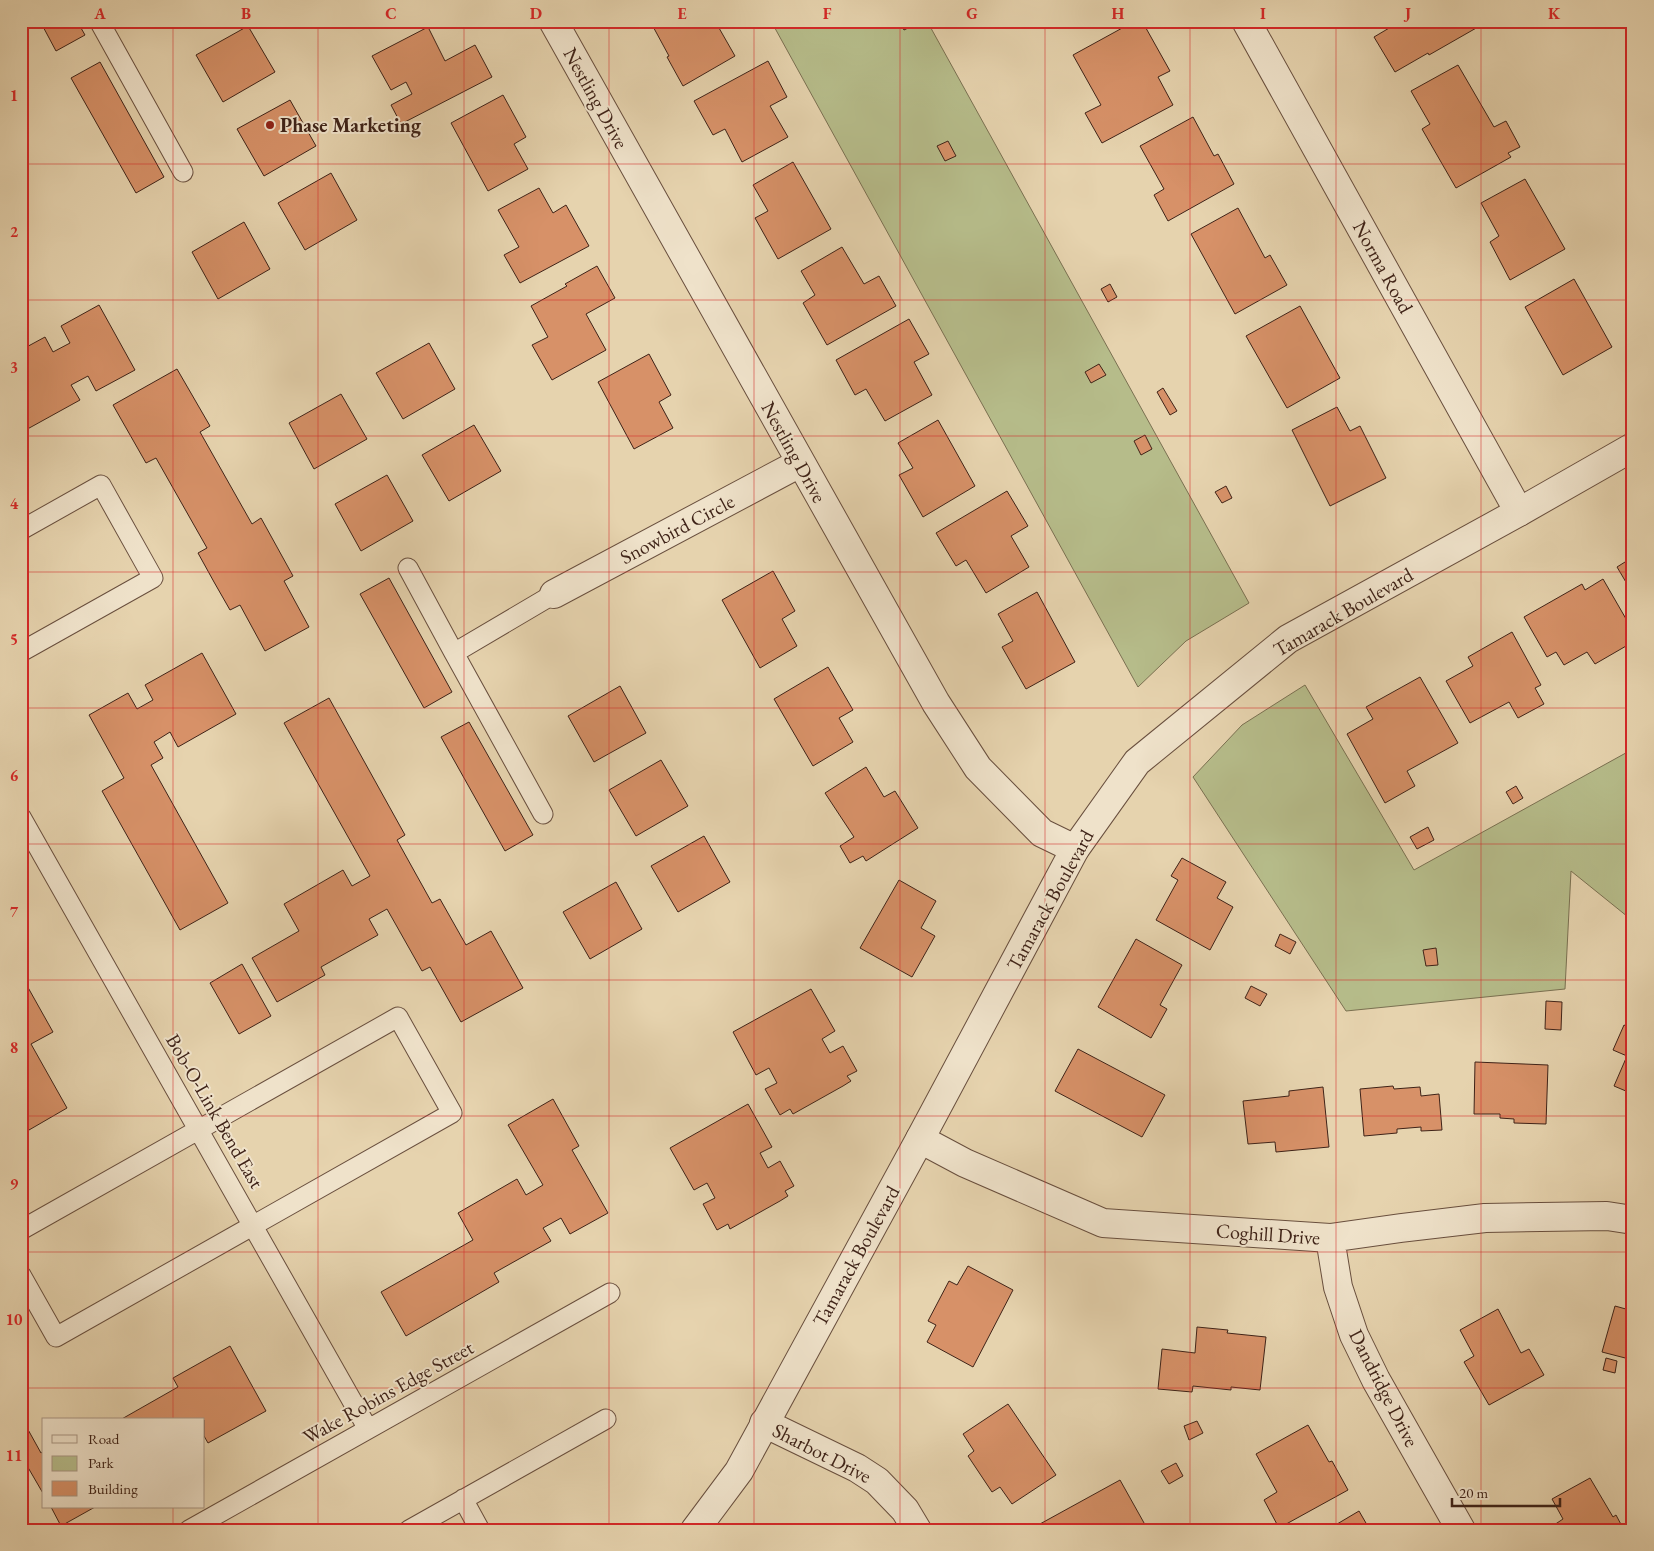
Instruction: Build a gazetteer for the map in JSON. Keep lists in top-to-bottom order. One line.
{"streets":{"street":["Nestling Drive","Norma Road","Snowbird Circle","Tamarack Boulevard","Coghill Drive","Dandridge Drive","Sharbot Drive"],"lane":["Bob-O-Link Bend East","Wake Robins Edge Street"]},"crossings":[["Nestling Drive","Snowbird Circle"],["Nestling Drive","Tamarack Boulevard"],["Norma Road","Tamarack Boulevard"],["Tamarack Boulevard","Coghill Drive"],["Tamarack Boulevard","Sharbot Drive"],["Bob-O-Link Bend East","Wake Robins Edge Street"],["Coghill Drive","Dandridge Drive"]],"places":["Phase Marketing"],"legend":["Road","Park","Building"],"scale_bar":"20 m","grid":{"columns":["A","B","C","D","E","F","G","H","I","J","K"],"rows":["1","2","3","4","5","6","7","8","9","10","11"]}}
